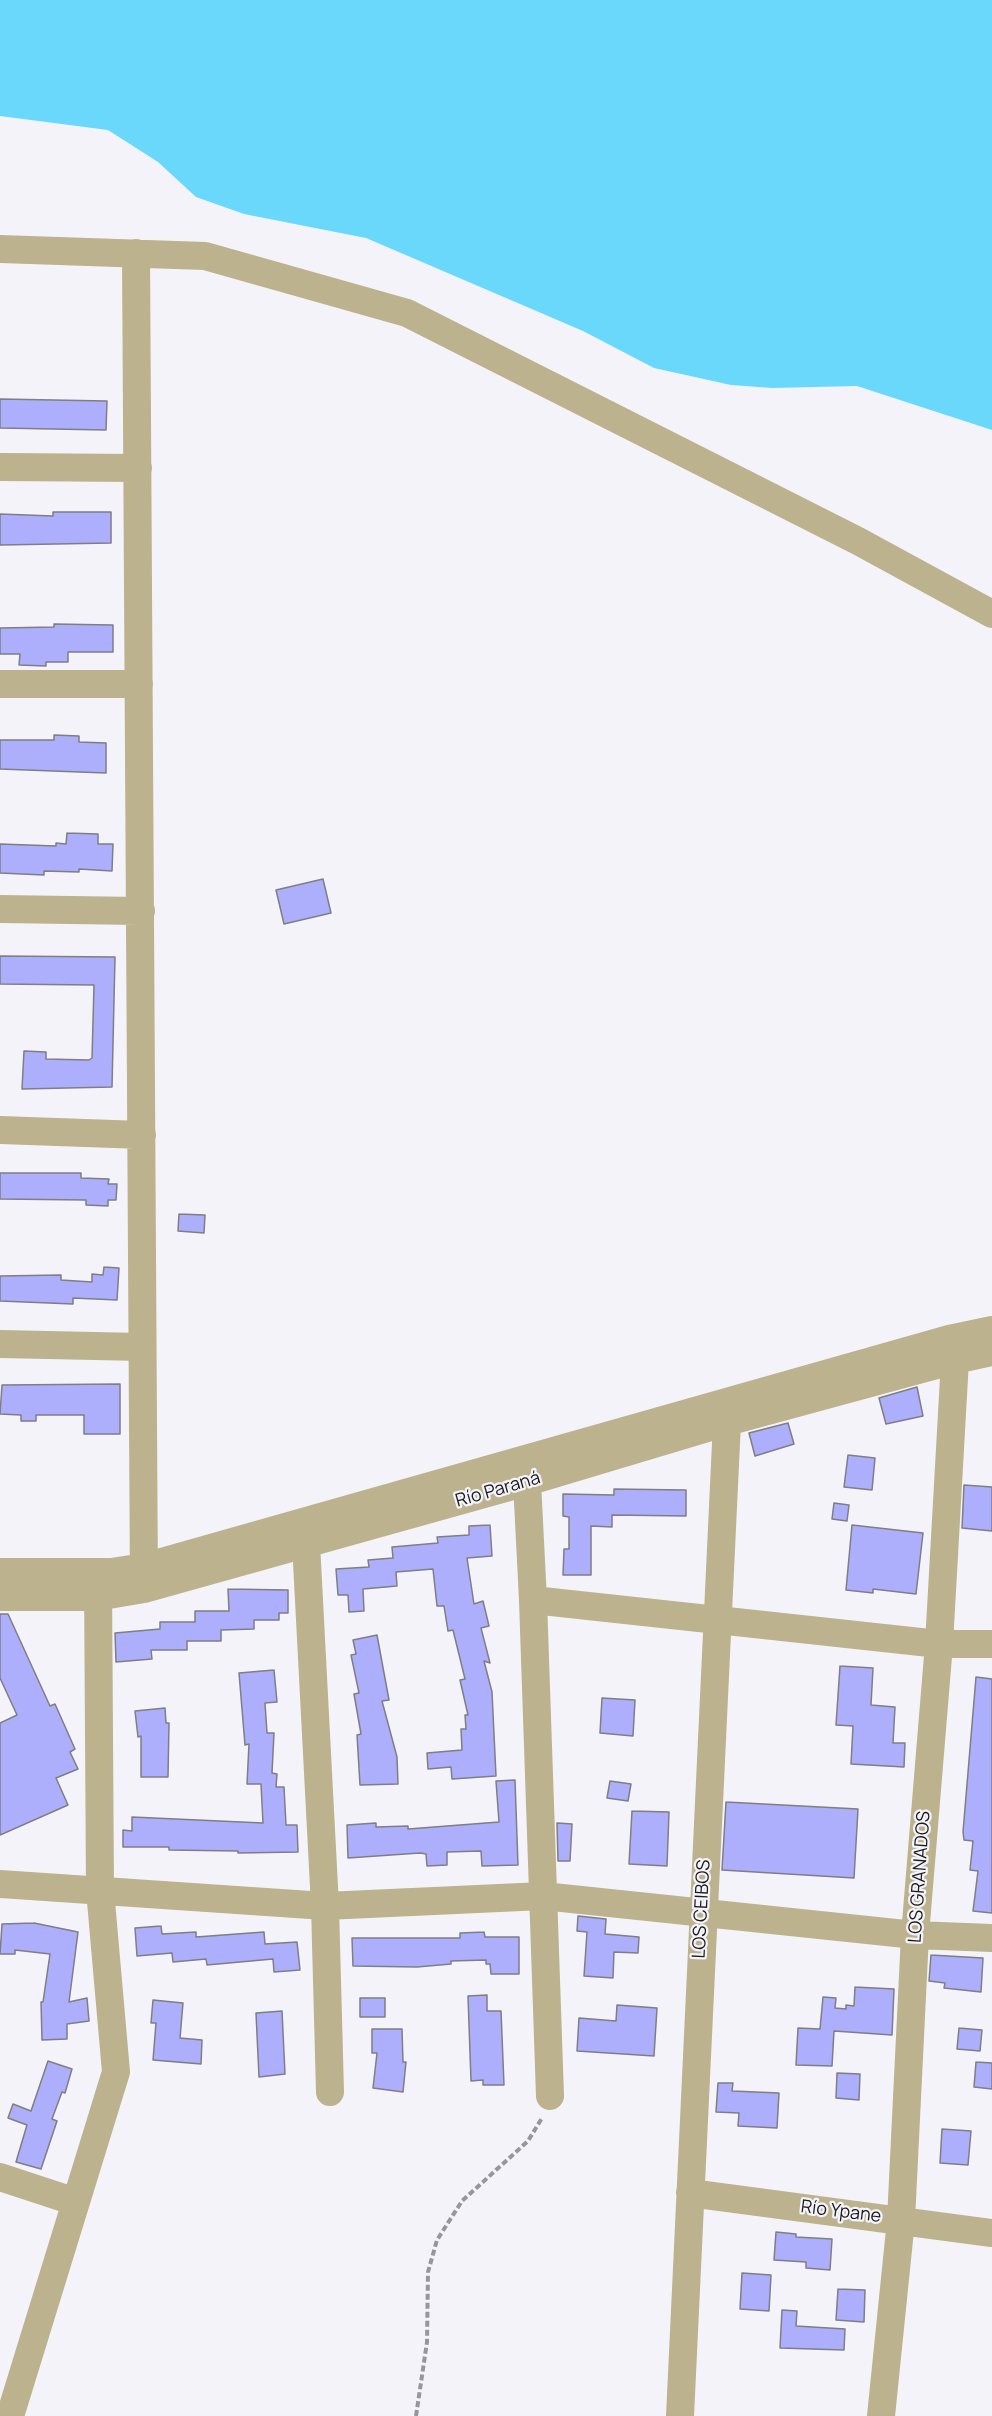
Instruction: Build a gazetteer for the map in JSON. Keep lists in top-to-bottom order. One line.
{"streets":{"street":["Río Paraná","LOS GRANADOS","LOS CEIBOS","Río Ypane"]},"crossings":[["Río Paraná","LOS GRANADOS"],["Río Paraná","LOS CEIBOS"],["LOS GRANADOS","Río Ypane"],["LOS CEIBOS","Río Ypane"]]}
